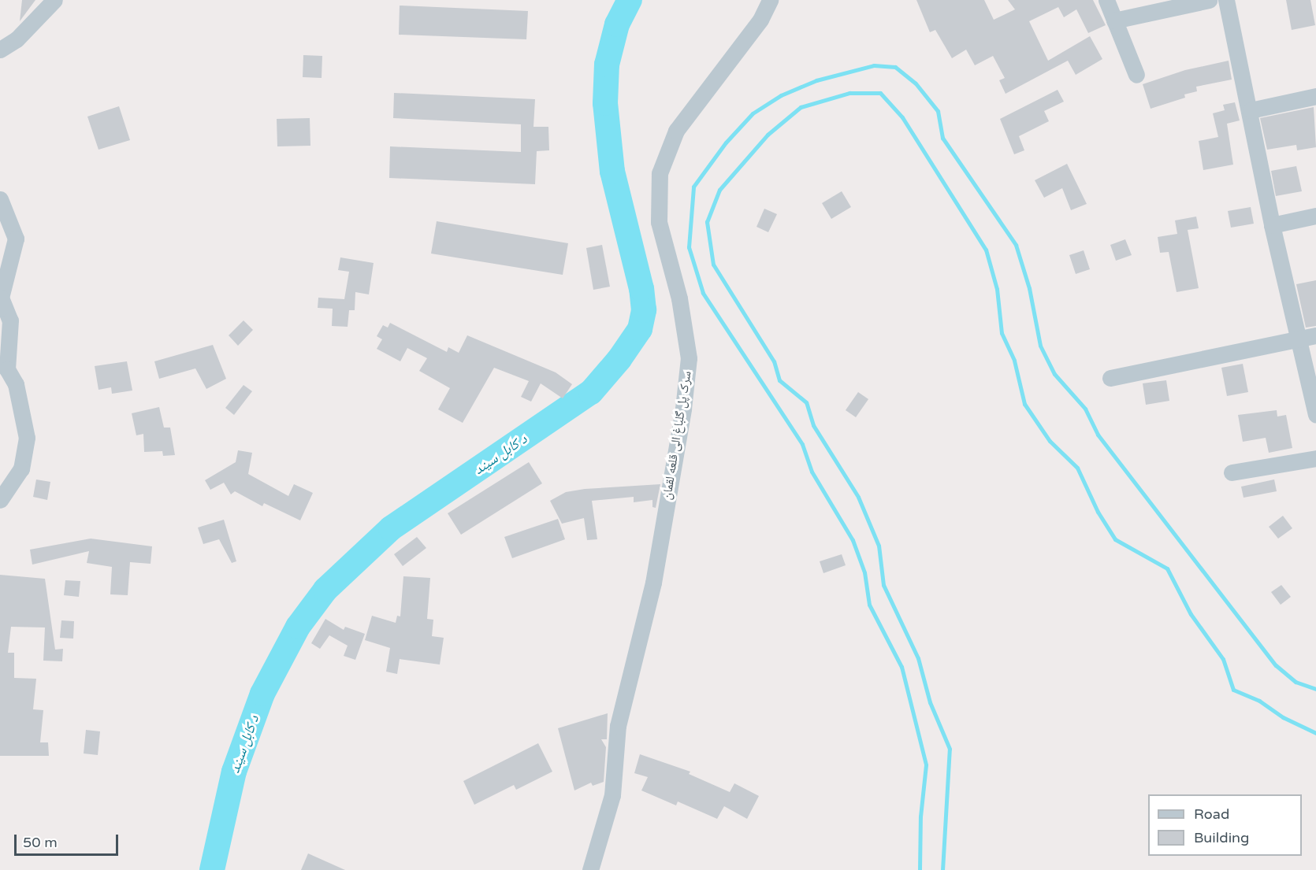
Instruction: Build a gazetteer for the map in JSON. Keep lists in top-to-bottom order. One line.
{"streets":{"street":["سرک پل گلباغ الی قلعه لقمان"]},"water":["د کابل سيند"],"legend":["Road","Building"],"scale_bar":"50 m"}
